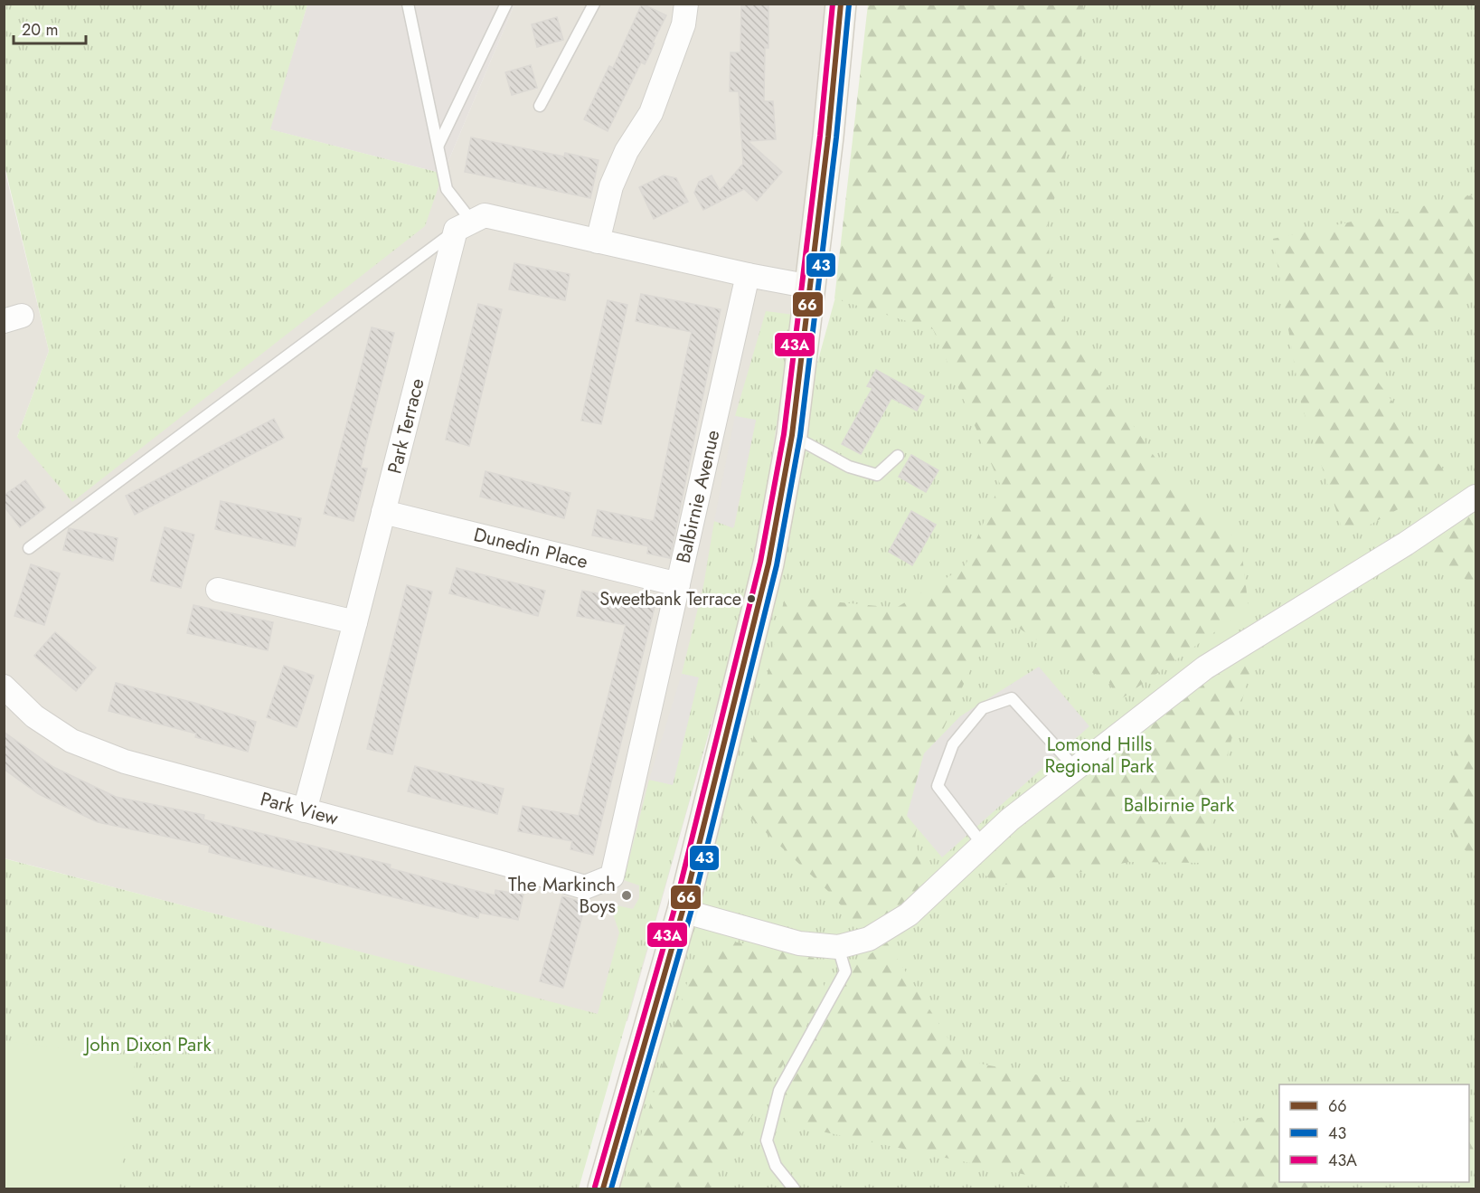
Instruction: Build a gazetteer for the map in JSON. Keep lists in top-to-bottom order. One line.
{"streets":{"street":["Park Terrace","Balbirnie Avenue","Dunedin Place","Park View"]},"crossings":[["Park Terrace","Dunedin Place"],["Park Terrace","Park View"],["Balbirnie Avenue","Dunedin Place"],["Balbirnie Avenue","Park View"]],"parks":["Lomond Hills Regional Park","Balbirnie Park","John Dixon Park"],"places":["Sweetbank Terrace","The Markinch Boys"],"lines":["transit line 66","transit line 43A","transit line 43"],"legend":["66","43","43A"],"scale_bar":"20 m"}
